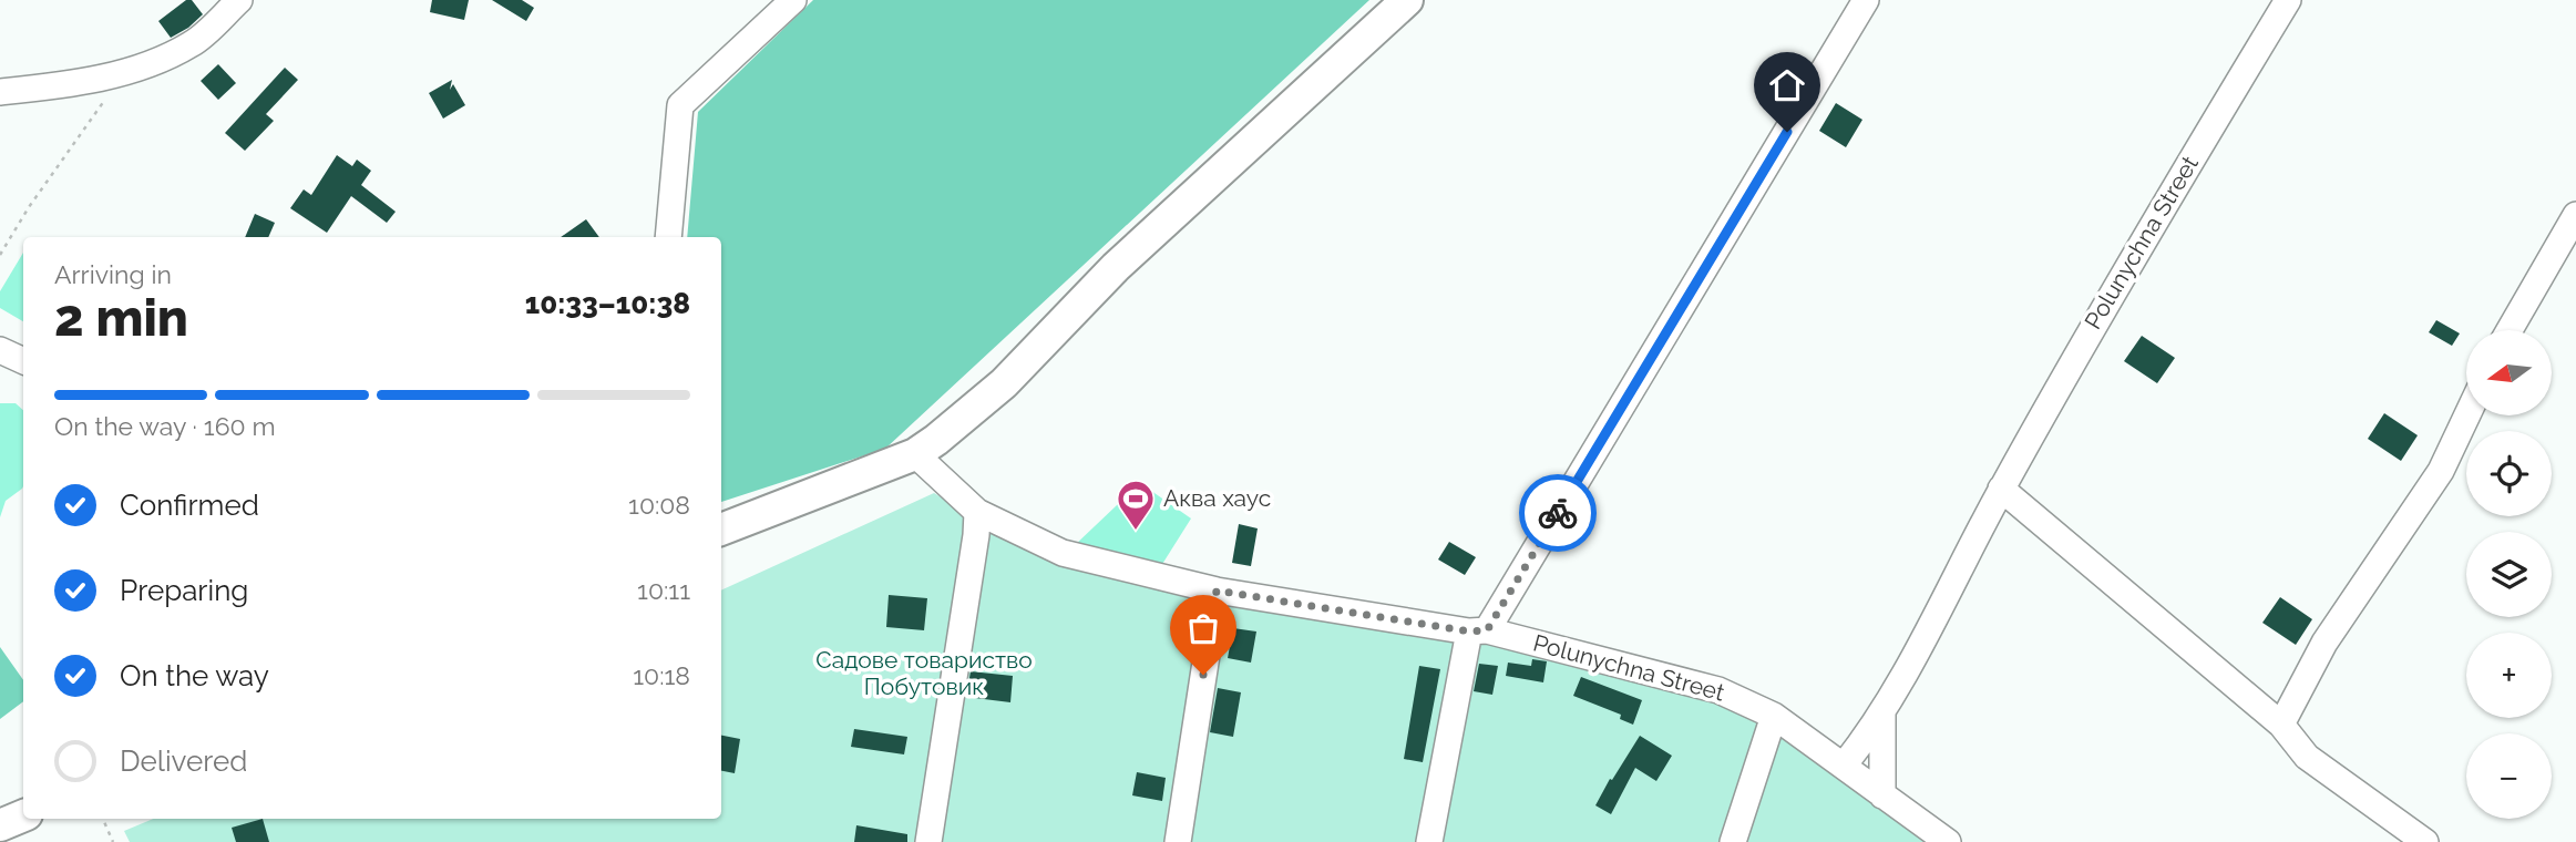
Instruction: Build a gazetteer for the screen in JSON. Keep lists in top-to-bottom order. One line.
{"streets":{"street":["Polunychna Street"]},"parks":["Садове товариство Побутовик"],"places":{"sports":["Аква хаус"]},"north":"left","page":{"heading":["2 min","Arriving in","10:33–10:38"],"map_buttons":["+","−"],"bar":"On the way · 160 m","list":[["Confirmed","10:08"],["Preparing","10:11"],["On the way","10:18"],"Delivered"]}}
